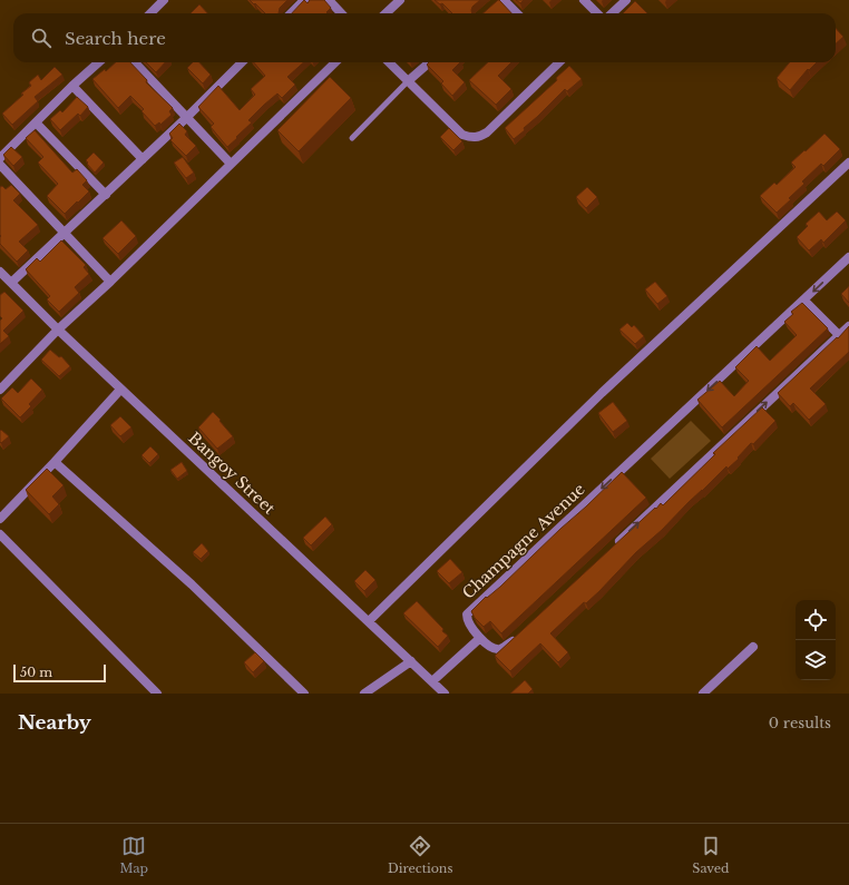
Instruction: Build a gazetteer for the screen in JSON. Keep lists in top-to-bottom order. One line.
{"streets":{"street":["Bangoy Street","Champagne Avenue"]},"scale_bar":"50 m","page":{"search":"Search here","scale":"50 m","heading":["Nearby","0 results"],"nav":["Map","Directions","Saved"]}}
